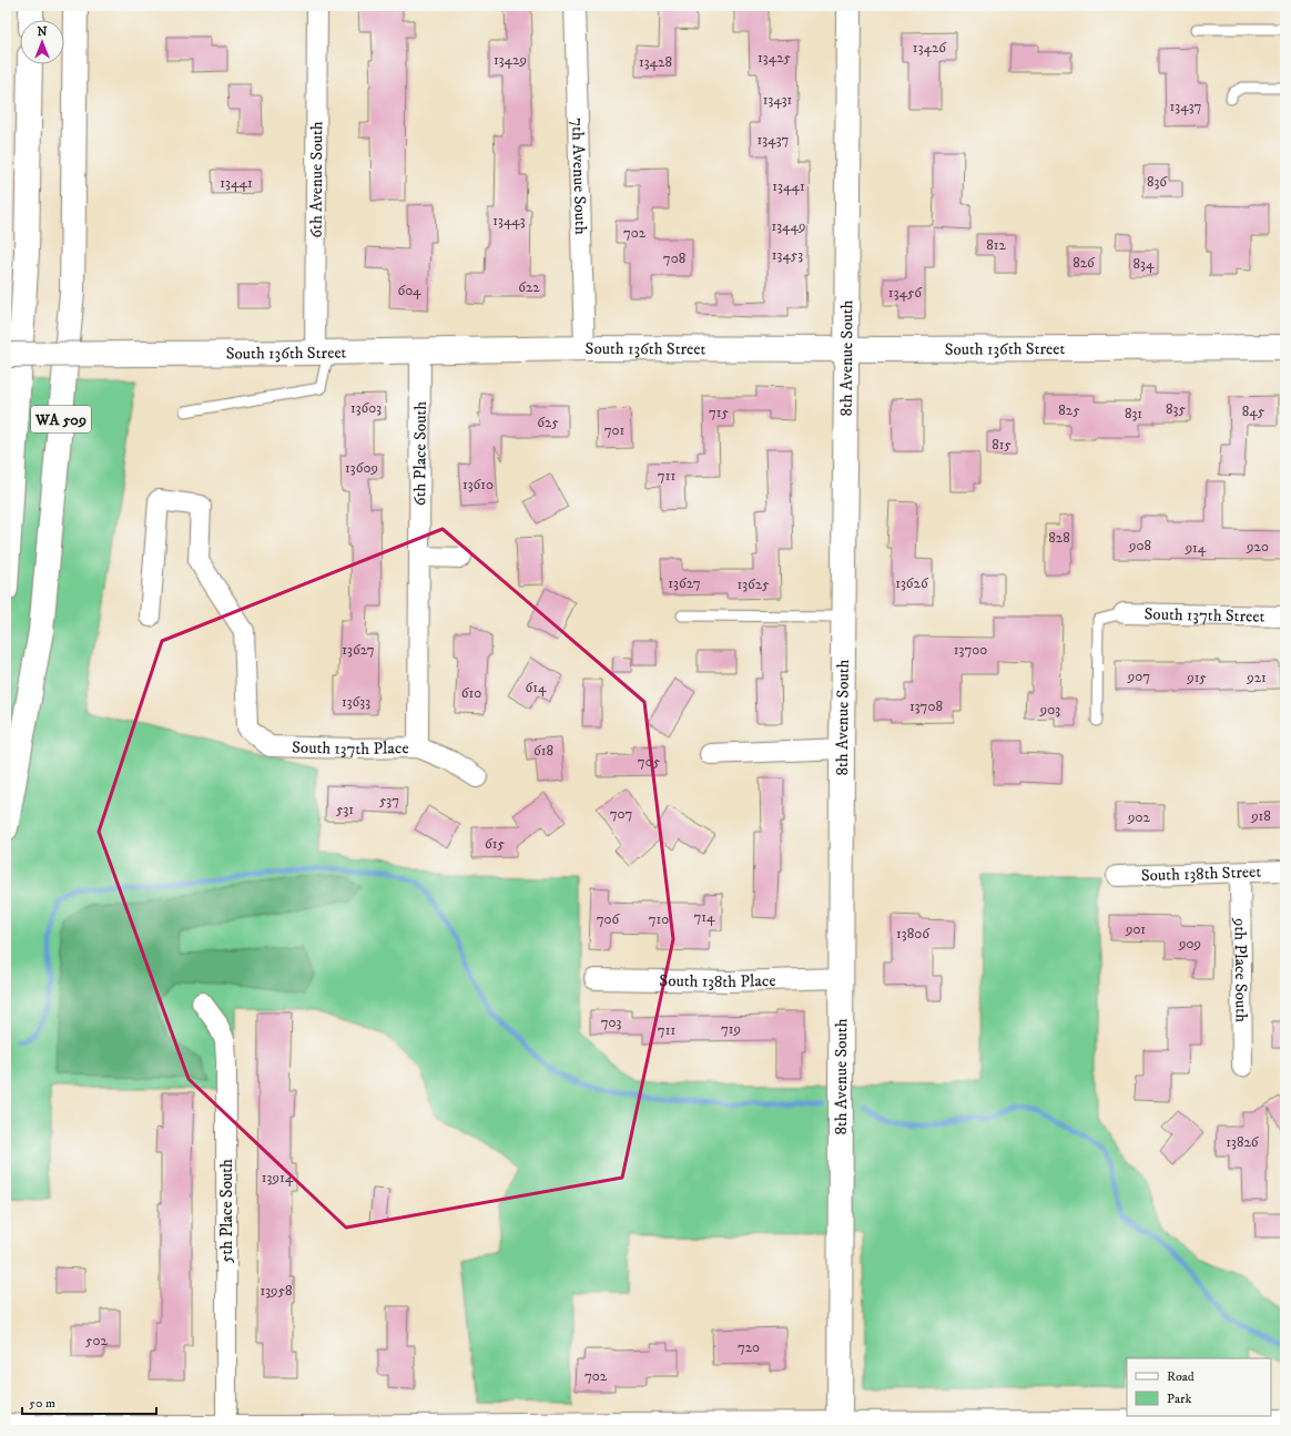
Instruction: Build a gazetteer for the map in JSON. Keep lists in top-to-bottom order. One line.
{"streets":{"main road":["South 136th Street","8th Avenue South","WA 509"],"street":["7th Avenue South","6th Avenue South","6th Place South","South 137th Street","South 137th Place","South 138th Street","9th Place South","South 138th Place","5th Place South"]},"crossings":[["7th Avenue South","South 136th Street"],["6th Avenue South","South 136th Street"],["South 136th Street","8th Avenue South"],["South 136th Street","6th Place South"],["8th Avenue South","South 138th Place"],["6th Place South","South 137th Place"],["South 138th Street","9th Place South"]],"house_numbers":["13426","13425","13429","13428","13431","13437","13437","836","13441","13441","13443","13449","702","812","13453","708","826","834","622","604","13456","13603","835","825","845","715","831","625","701","815","13609","711","13610","828","908","920","914","13627","13626","13625","13627","13700","907","915","921","614","610","13633","13708","903","618","705","537","531","707","918","902","615","714","706","710","901","13806","909","703","719","711","13826","13914","13958","502","720","702"],"legend":["Road","Park"],"scale_bar":"50 m","north":"top"}
